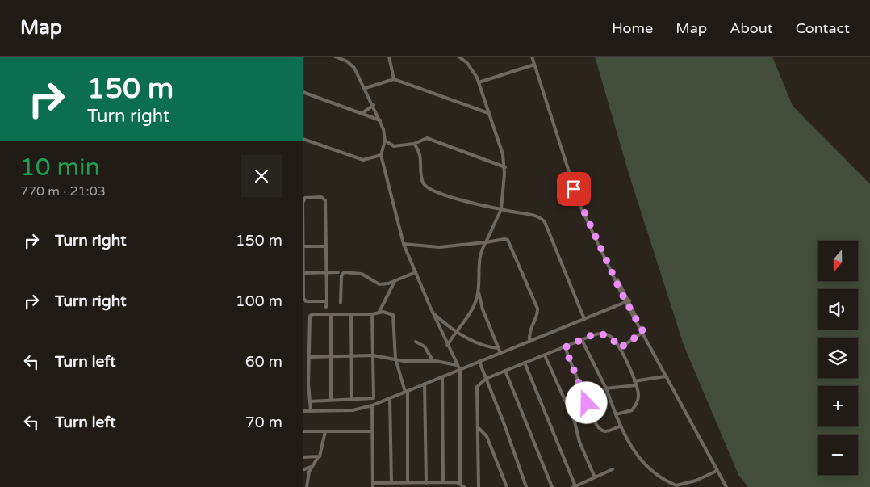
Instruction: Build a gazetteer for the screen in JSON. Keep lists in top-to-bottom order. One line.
{"north":"bottom","page":{"header":"Map","nav":["Home","Map","About","Contact"],"turn":["150 m","Turn right"],"heading":["10 min","770 m · 21:03"],"list":[{"name":"Turn right","value":"150 m"},{"name":"Turn right","value":"100 m"},{"name":"Turn left","value":"60 m"},{"name":"Turn left","value":"70 m"}],"map_buttons":["+","−"]}}
